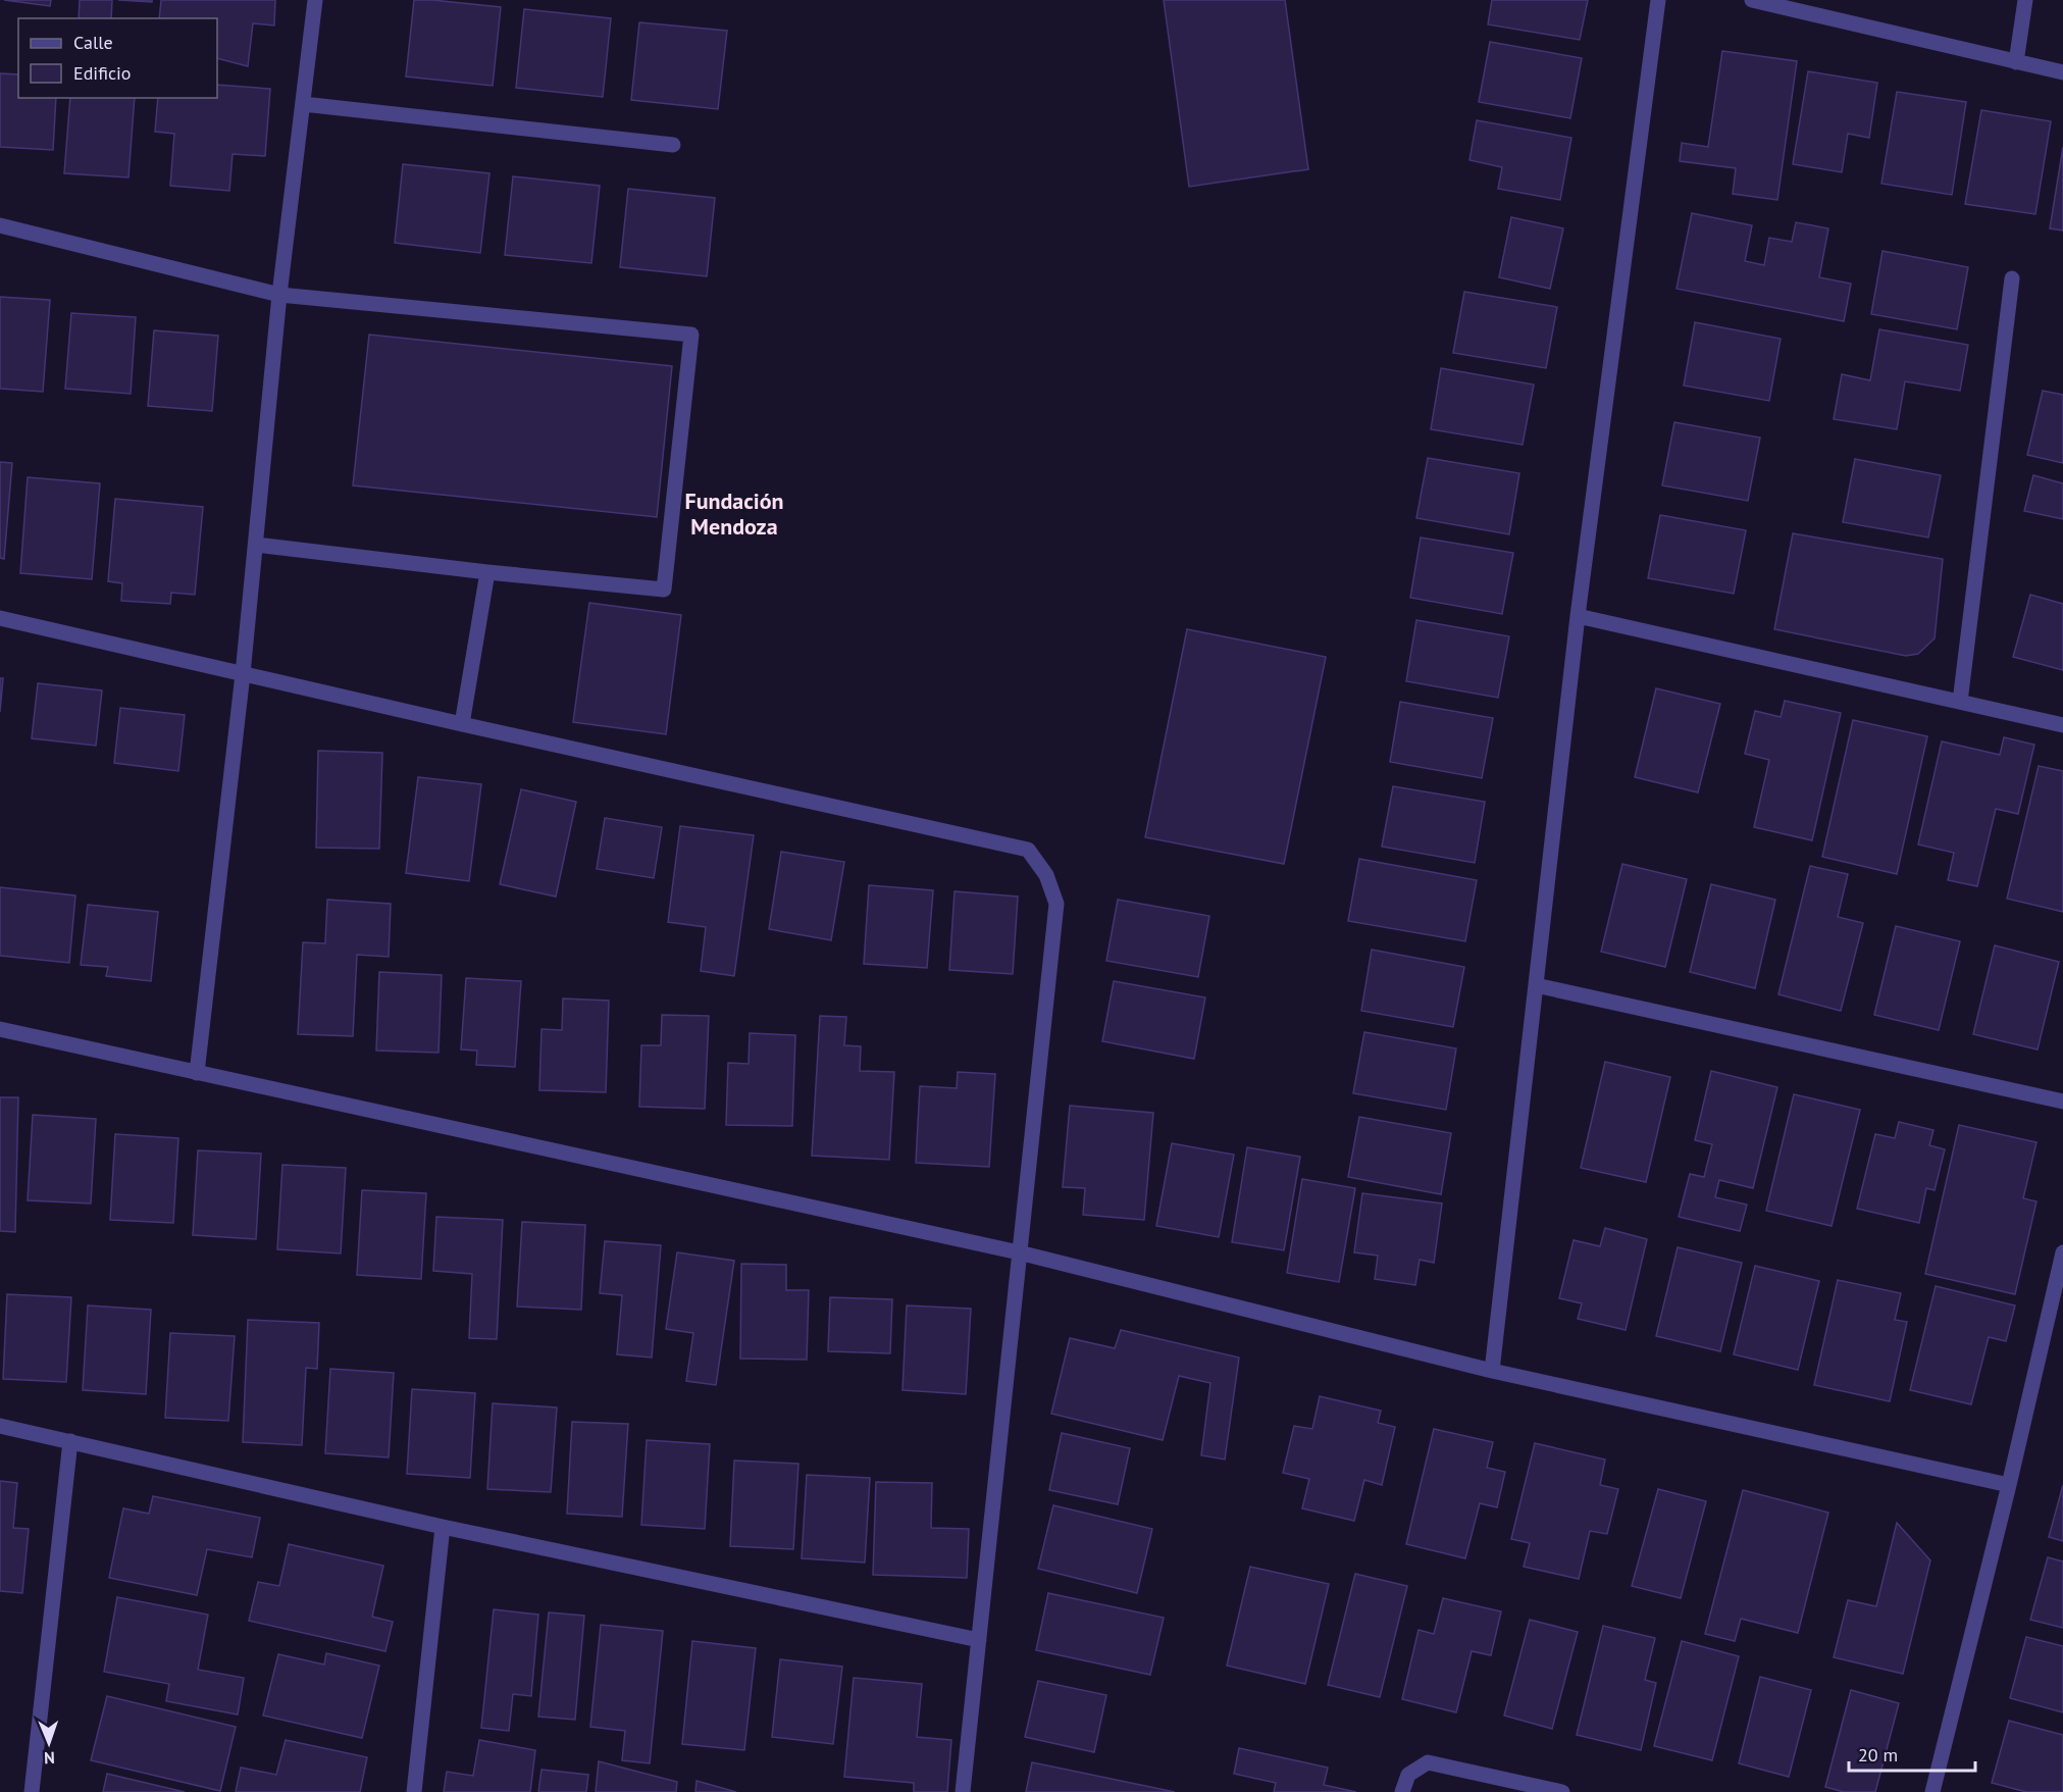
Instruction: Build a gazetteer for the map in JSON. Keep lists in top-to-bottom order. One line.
{"districts":["Fundación Mendoza"],"legend":["Calle","Edificio"],"scale_bar":"20 m","north":"bottom"}
